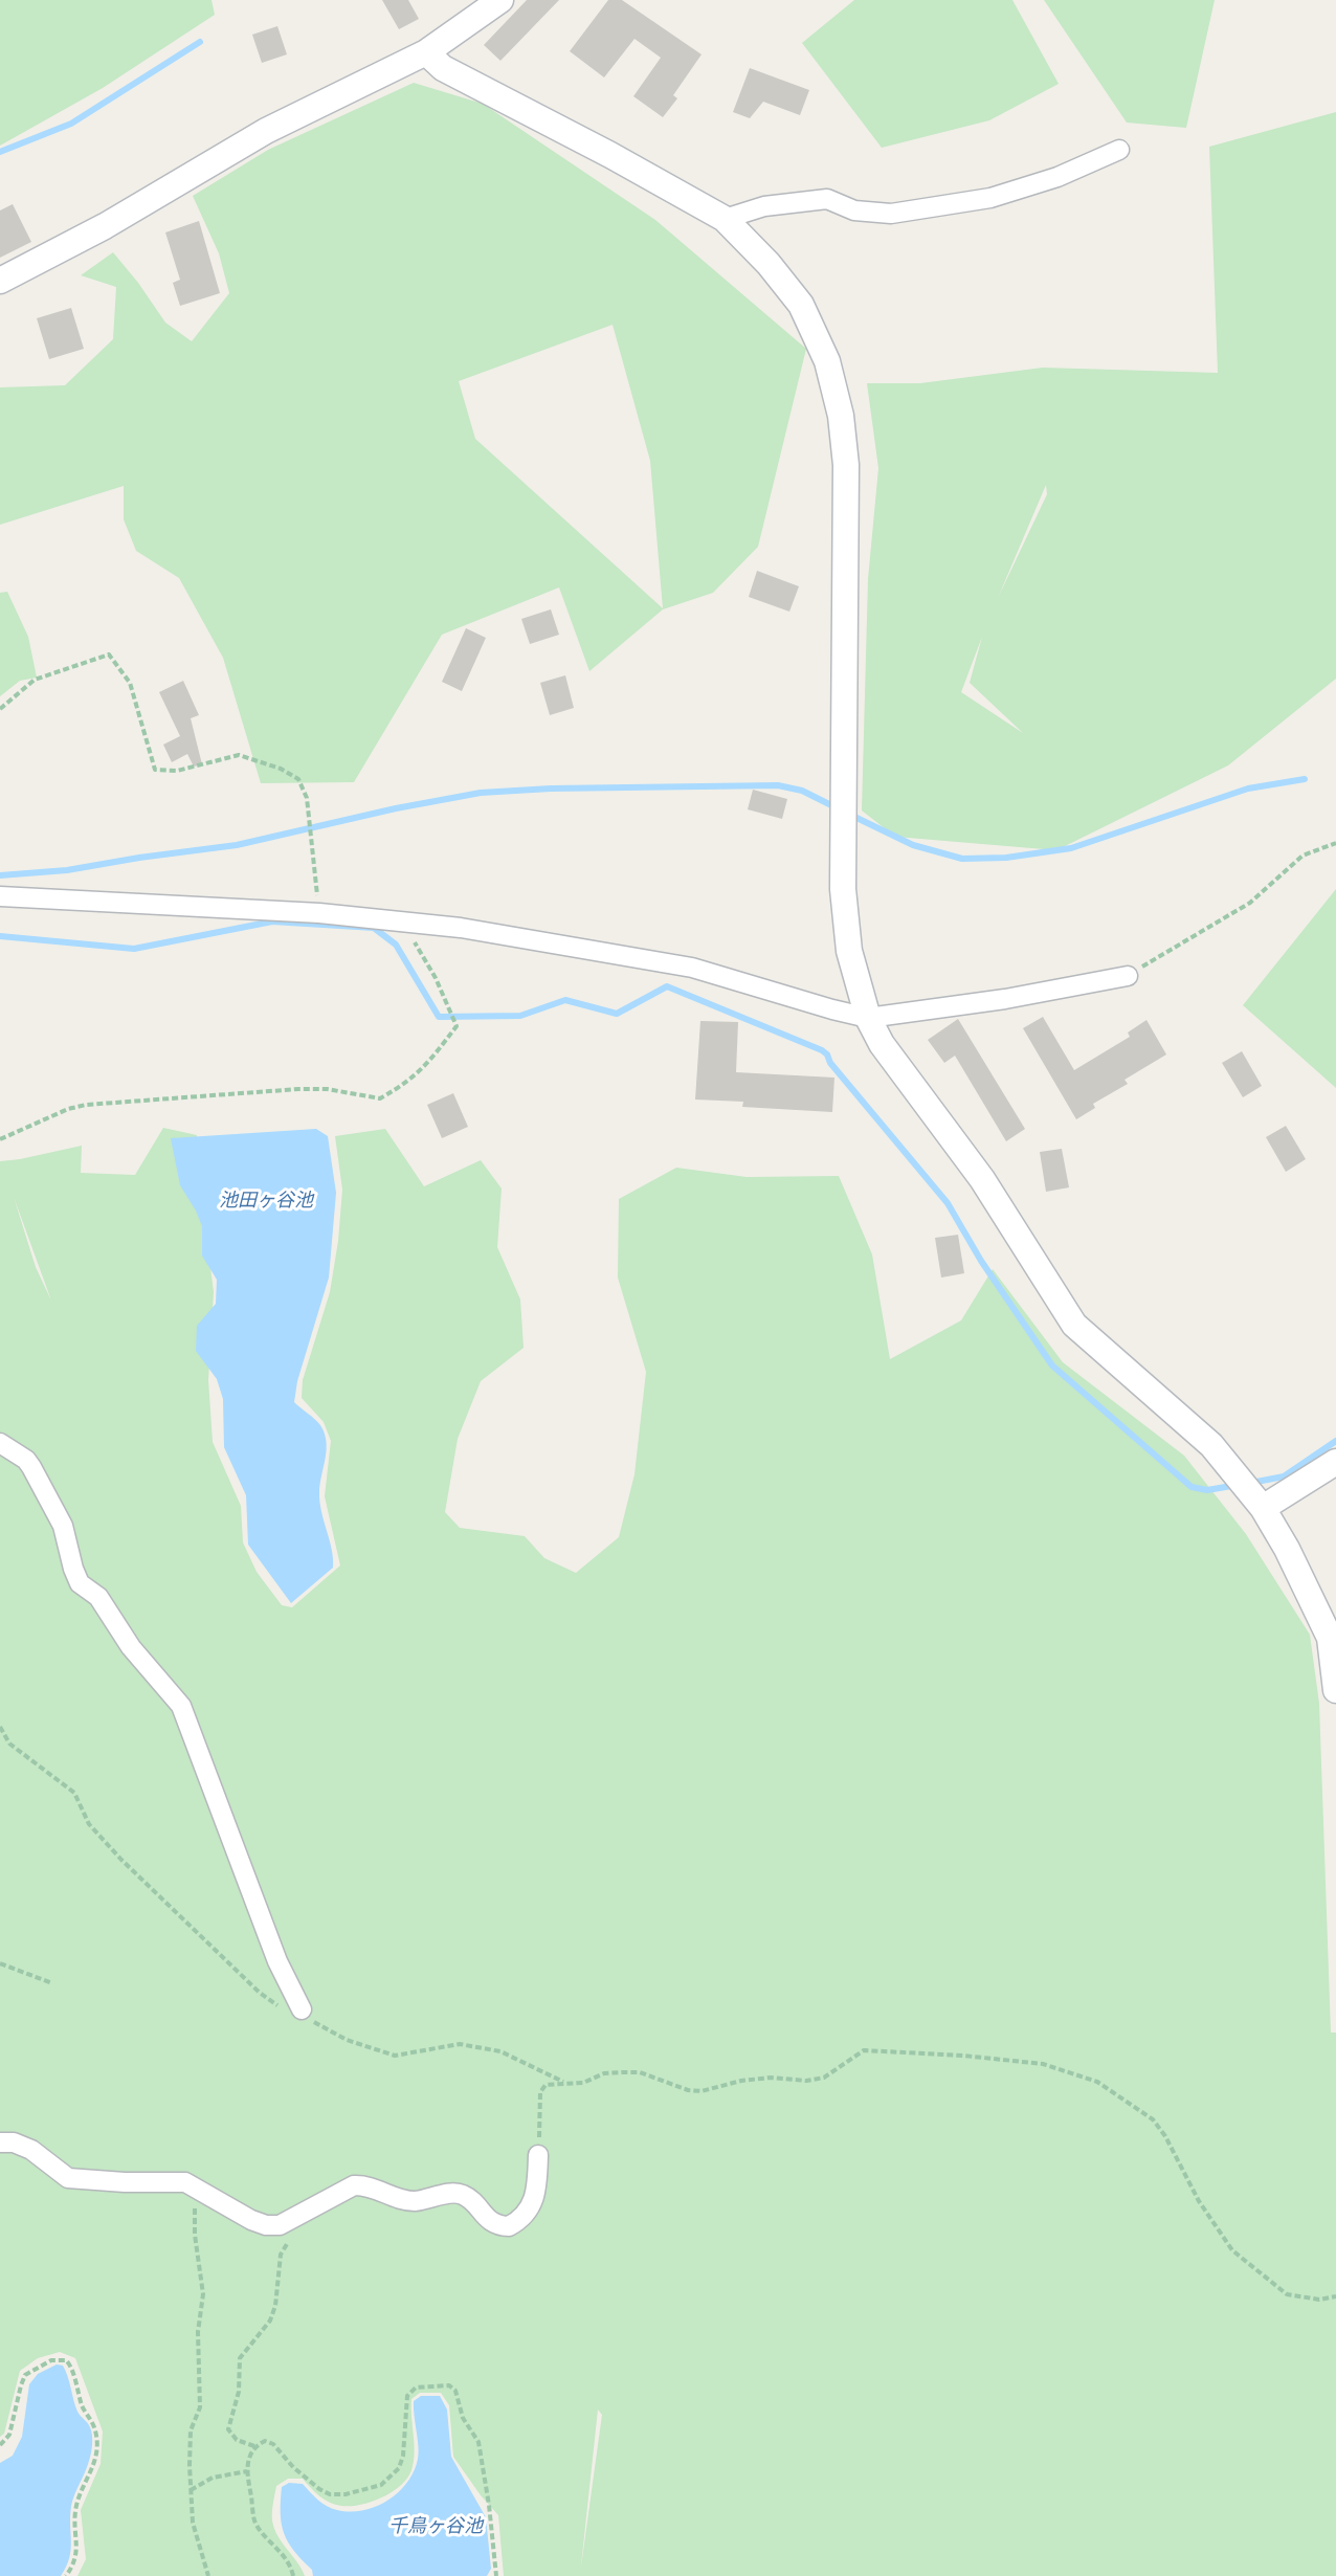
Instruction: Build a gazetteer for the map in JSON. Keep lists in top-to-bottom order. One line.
{"water":["池田ヶ谷池","千鳥ヶ谷池"]}
